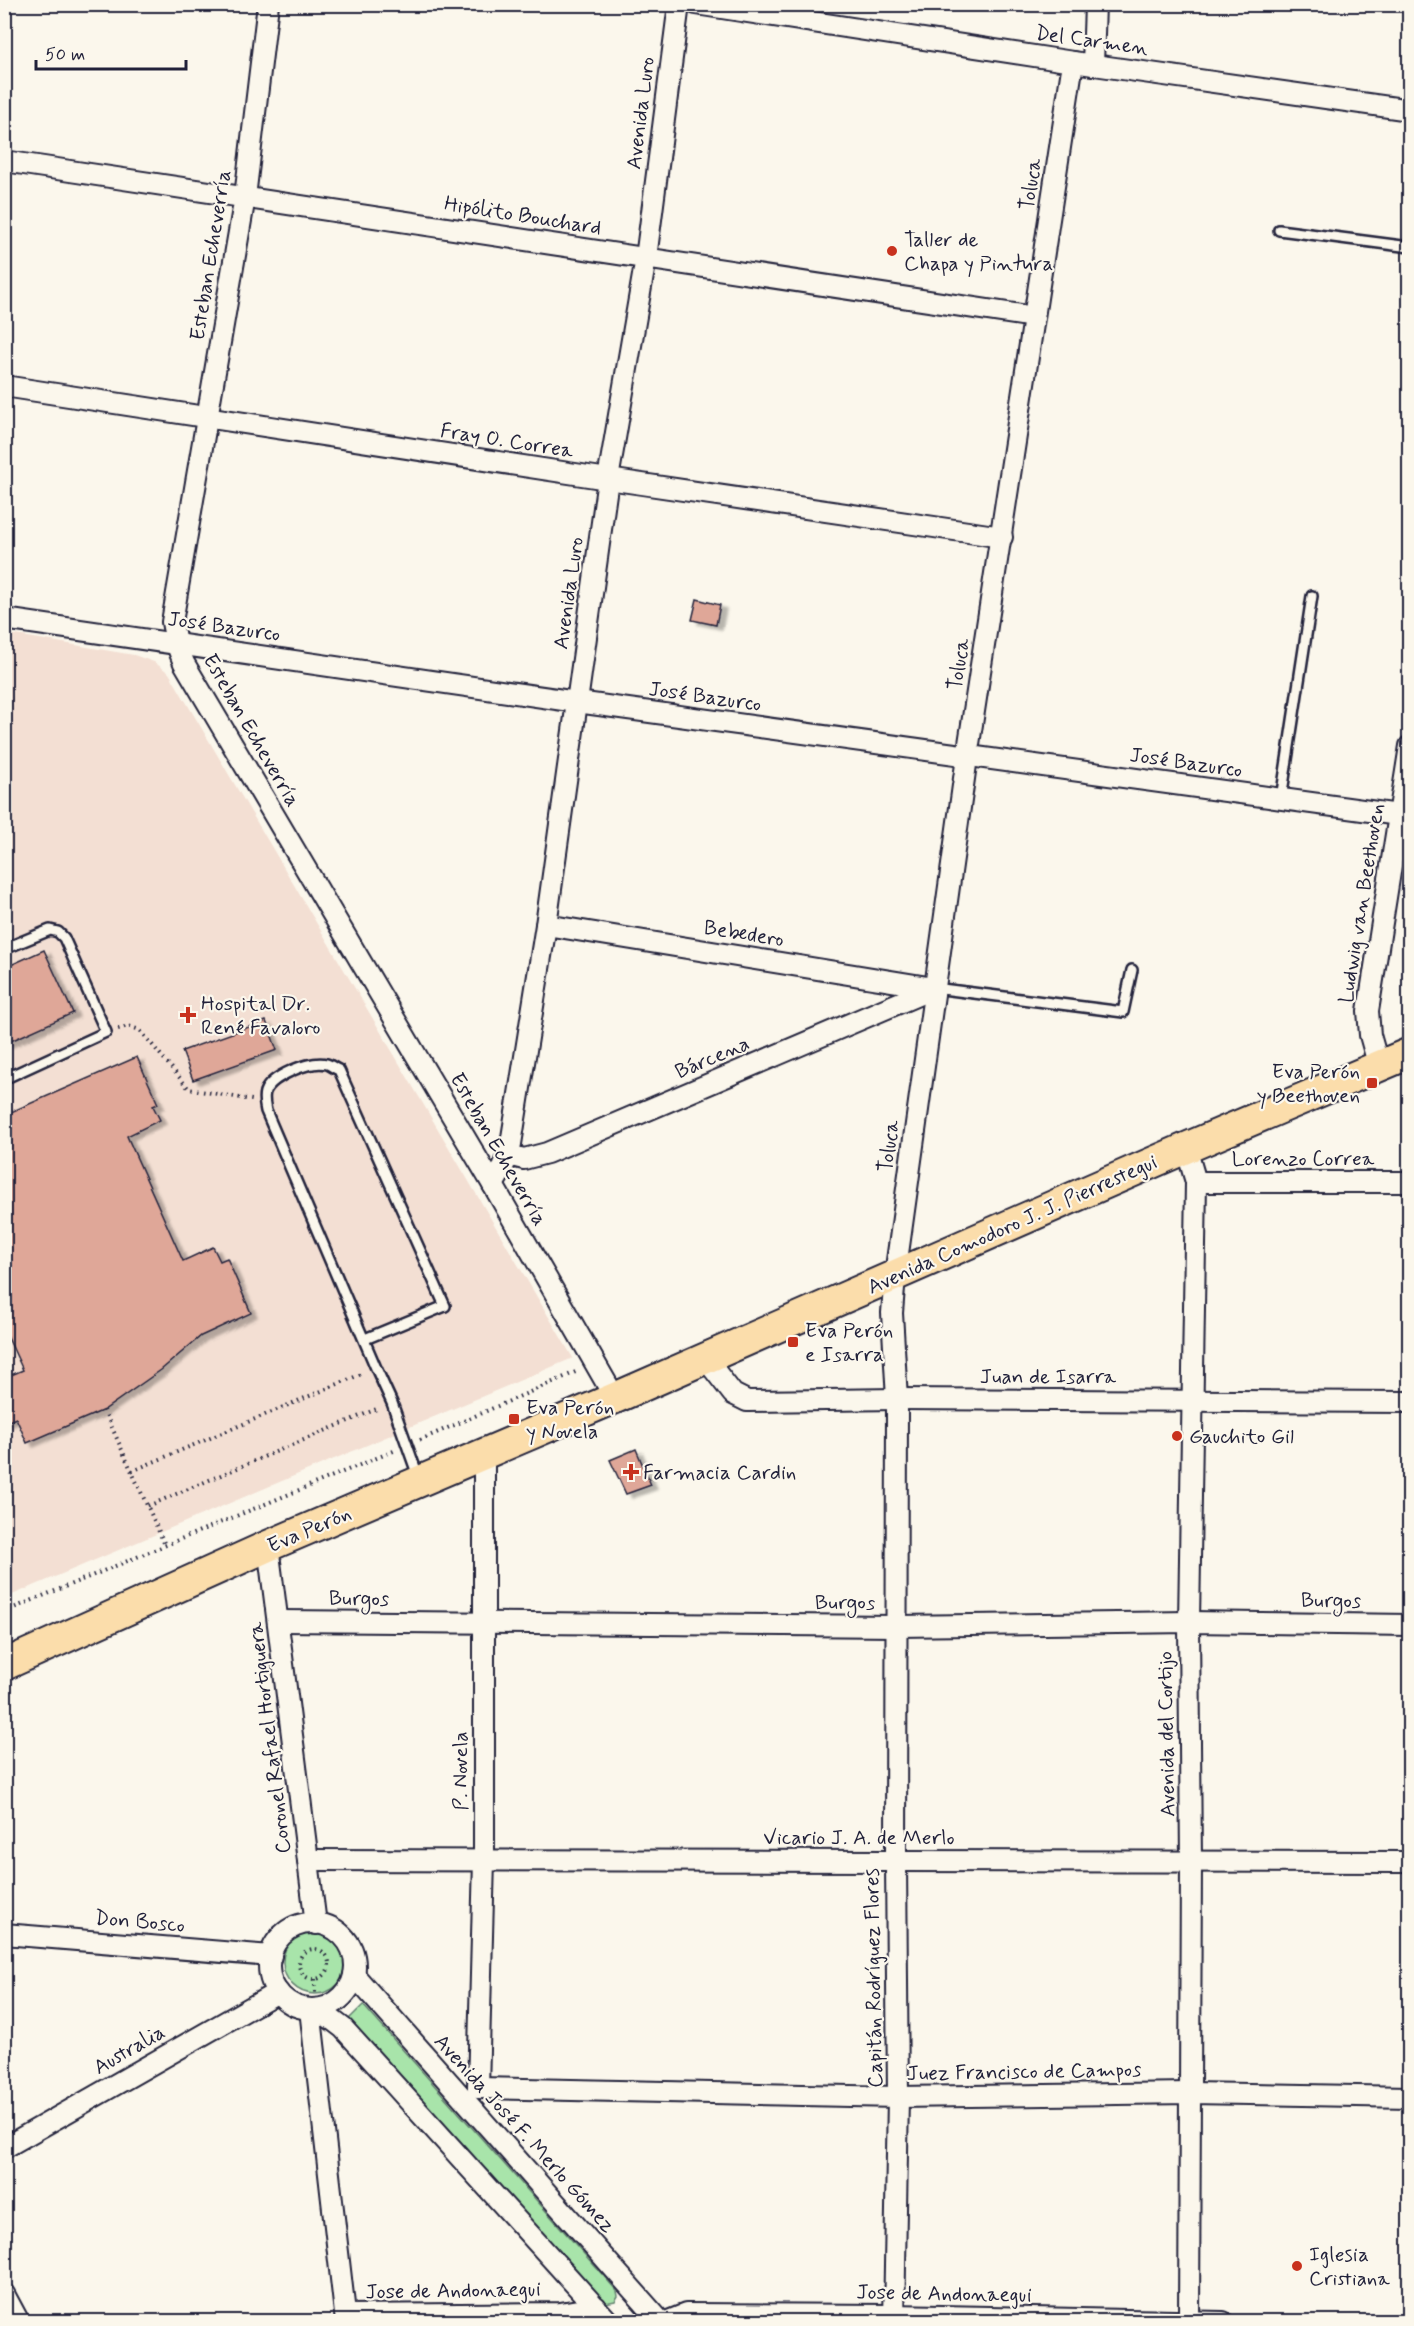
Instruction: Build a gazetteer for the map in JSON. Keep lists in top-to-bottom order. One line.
{"streets":{"main road":["Avenida Comodoro J. J. Pierrestegui","Eva Perón"],"street":["Del Carmen","Avenida Luro","Toluca","Hipólito Bouchard","Esteban Echeverría","Fray O. Correa","José Bazurco","Ludwig van Beethoven","Bebedero","Bárcena","Lorenzo Correa","Juan de Isarra","Burgos","Avenida del Cortijo","Coronel Rafael Hortiguera","P. Novela","Vicario J. A. de Merlo","Don Bosco","Capitán Rodríguez Flores","Australia","Juez Francisco de Campos","Avenida José F. Merlo Gómez","Jose de Andonaegui"]},"crossings":[["Del Carmen","Toluca"],["Avenida Luro","Hipólito Bouchard"],["Avenida Luro","Esteban Echeverría"],["Avenida Luro","Fray O. Correa"],["Avenida Luro","José Bazurco"],["Avenida Luro","Bebedero"],["Avenida Luro","Bárcena"],["Toluca","Hipólito Bouchard"],["Toluca","Fray O. Correa"],["Toluca","José Bazurco"],["Toluca","Bebedero"],["Toluca","Bárcena"],["Toluca","Avenida Comodoro J. J. Pierrestegui"],["Toluca","Capitán Rodríguez Flores"],["Hipólito Bouchard","Esteban Echeverría"],["Esteban Echeverría","Fray O. Correa"],["Esteban Echeverría","José Bazurco"],["Esteban Echeverría","Avenida Comodoro J. J. Pierrestegui"],["Esteban Echeverría","Eva Perón"],["José Bazurco","Ludwig van Beethoven"],["Ludwig van Beethoven","Avenida Comodoro J. J. Pierrestegui"],["Bebedero","Bárcena"],["Lorenzo Correa","Avenida del Cortijo"],["Avenida Comodoro J. J. Pierrestegui","Juan de Isarra"],["Avenida Comodoro J. J. Pierrestegui","Eva Perón"],["Avenida Comodoro J. J. Pierrestegui","Avenida del Cortijo"],["Avenida Comodoro J. J. Pierrestegui","Capitán Rodríguez Flores"],["Juan de Isarra","Avenida del Cortijo"],["Juan de Isarra","Capitán Rodríguez Flores"],["Eva Perón","Coronel Rafael Hortiguera"],["Eva Perón","P. Novela"],["Burgos","Avenida del Cortijo"],["Burgos","Coronel Rafael Hortiguera"],["Burgos","P. Novela"],["Burgos","Capitán Rodríguez Flores"],["Avenida del Cortijo","Vicario J. A. de Merlo"],["Avenida del Cortijo","Juez Francisco de Campos"],["Avenida del Cortijo","Jose de Andonaegui"],["Coronel Rafael Hortiguera","Vicario J. A. de Merlo"],["P. Novela","Vicario J. A. de Merlo"],["P. Novela","Juez Francisco de Campos"],["P. Novela","Avenida José F. Merlo Gómez"],["Vicario J. A. de Merlo","Capitán Rodríguez Flores"],["Capitán Rodríguez Flores","Juez Francisco de Campos"],["Capitán Rodríguez Flores","Jose de Andonaegui"],["Juez Francisco de Campos","Avenida José F. Merlo Gómez"]],"places":{"other":["Taller de Chapa y Pintura","Gauchito Gil","Iglesia Cristiana"],"health":["Hospital Dr. René Favaloro","Farmacia Cardin"],"transit":["Eva Perón y Beethoven","Eva Perón e Isarra","Eva Perón y Novela"]},"scale_bar":"50 m"}
